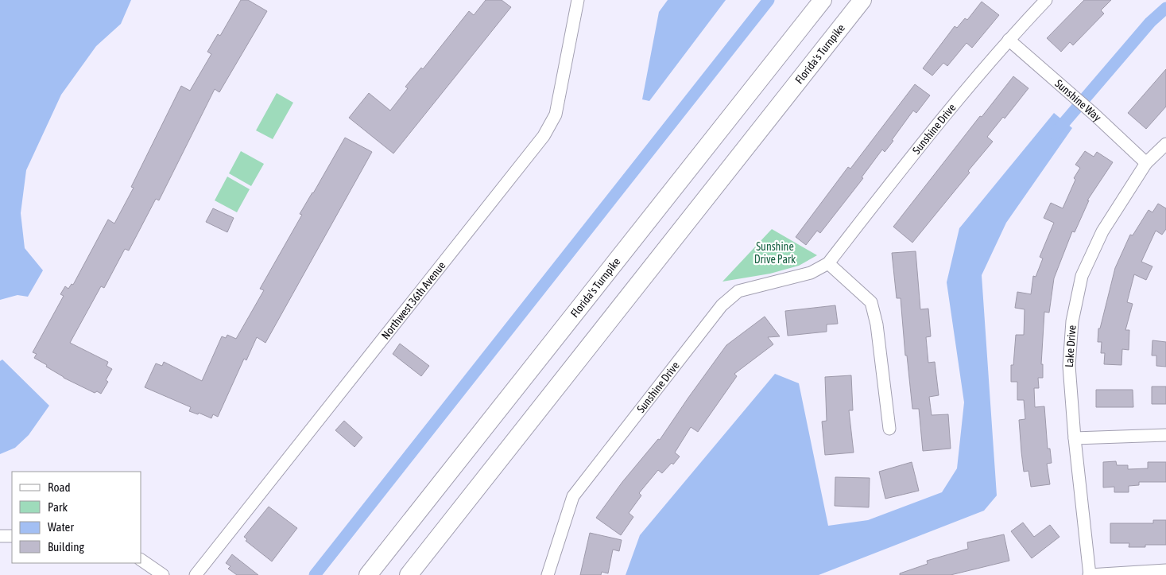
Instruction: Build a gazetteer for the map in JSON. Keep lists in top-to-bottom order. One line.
{"streets":{"highway":["Florida's Turnpike"],"street":["Sunshine Way","Sunshine Drive","Northwest 36th Avenue","Lake Drive"]},"crossings":[["Sunshine Way","Sunshine Drive"],["Sunshine Way","Lake Drive"]],"parks":["Sunshine Drive Park"],"legend":["Road","Park","Water","Building"]}
